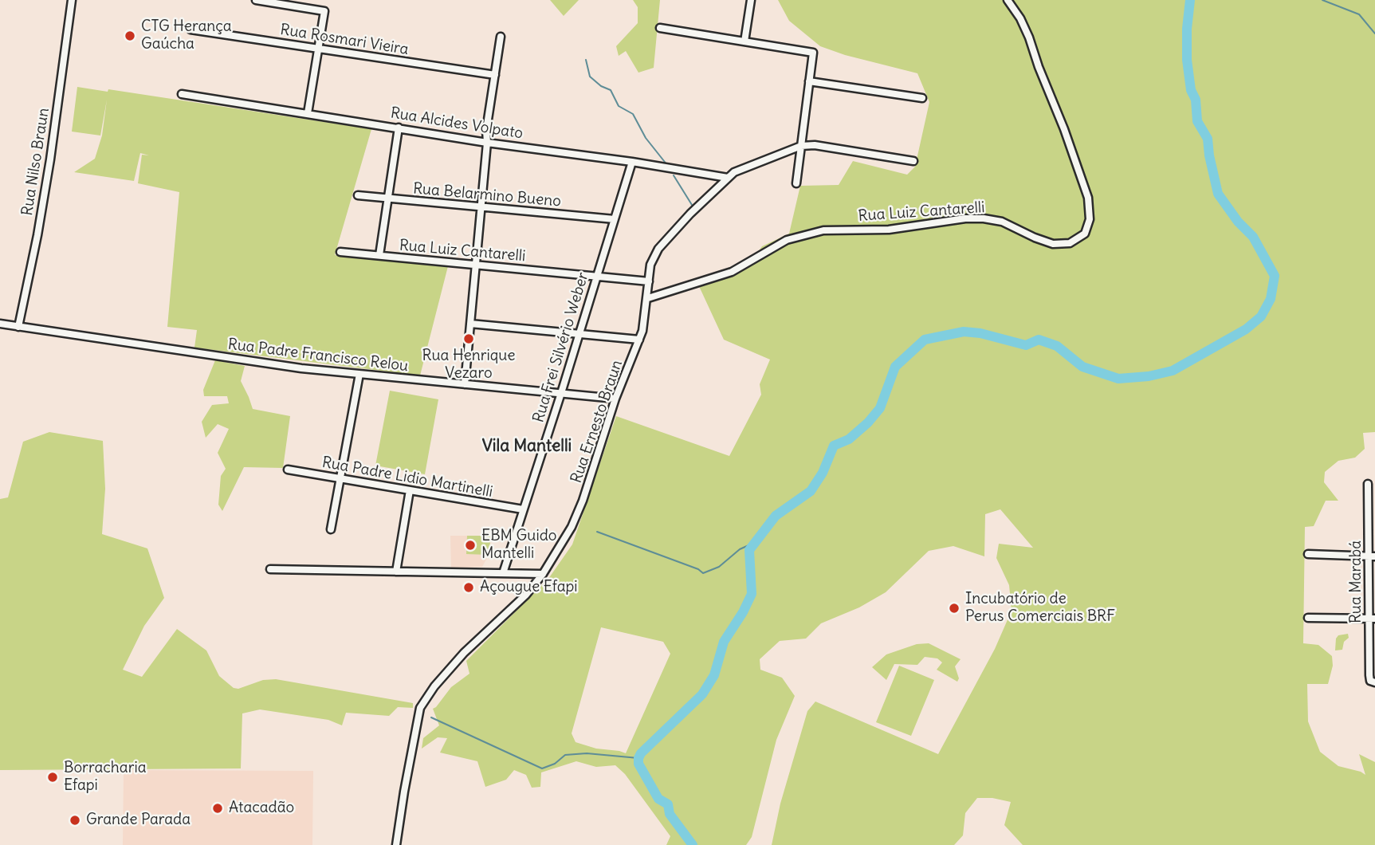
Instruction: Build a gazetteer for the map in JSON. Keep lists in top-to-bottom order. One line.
{"streets":{"street":["Rua Rosmari Vieira","Rua Alcides Volpato","Rua Nilso Braun","Rua Belarmino Bueno","Rua Luiz Cantarelli","Rua Frei Silvério Weber","Rua Padre Francisco Relou","Rua Ernesto Braun","Rua Padre Lidio Martinelli","Rua Marabá"]},"crossings":[["Rua Alcides Volpato","Rua Frei Silvério Weber"],["Rua Alcides Volpato","Rua Ernesto Braun"],["Rua Nilso Braun","Rua Padre Francisco Relou"],["Rua Belarmino Bueno","Rua Frei Silvério Weber"],["Rua Luiz Cantarelli","Rua Frei Silvério Weber"],["Rua Luiz Cantarelli","Rua Ernesto Braun"],["Rua Frei Silvério Weber","Rua Padre Francisco Relou"],["Rua Frei Silvério Weber","Rua Padre Lidio Martinelli"],["Rua Padre Francisco Relou","Rua Ernesto Braun"]],"districts":["Vila Mantelli"],"places":["CTG Herança Gaúcha","Rua Henrique Vezaro","EBM Guido Mantelli","Açougue Efapi","Incubatório de Perus Comerciais BRF","Borracharia Efapi","Atacadão","Grande Parada"]}
